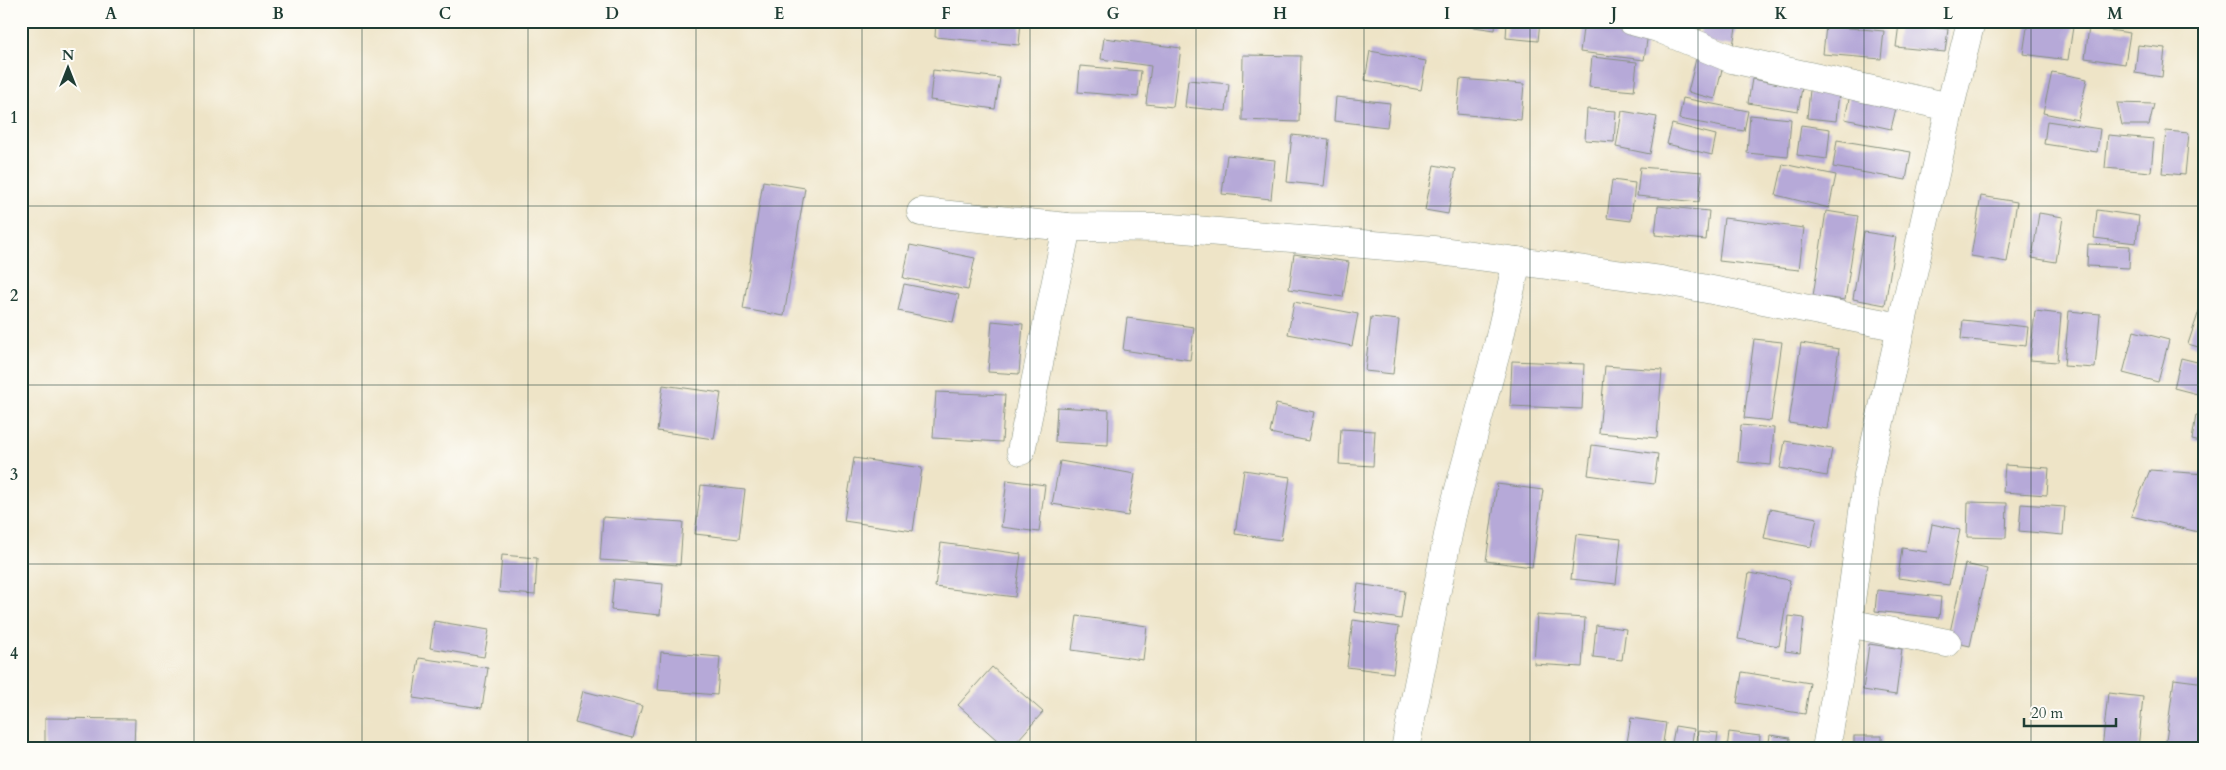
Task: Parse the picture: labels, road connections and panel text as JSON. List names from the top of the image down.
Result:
{
  "scale_bar": "20 m",
  "north": "top",
  "grid": {
    "columns": [
      "A",
      "B",
      "C",
      "D",
      "E",
      "F",
      "G",
      "H",
      "I",
      "J",
      "K",
      "L",
      "M"
    ],
    "rows": [
      "1",
      "2",
      "3",
      "4"
    ]
  }
}
